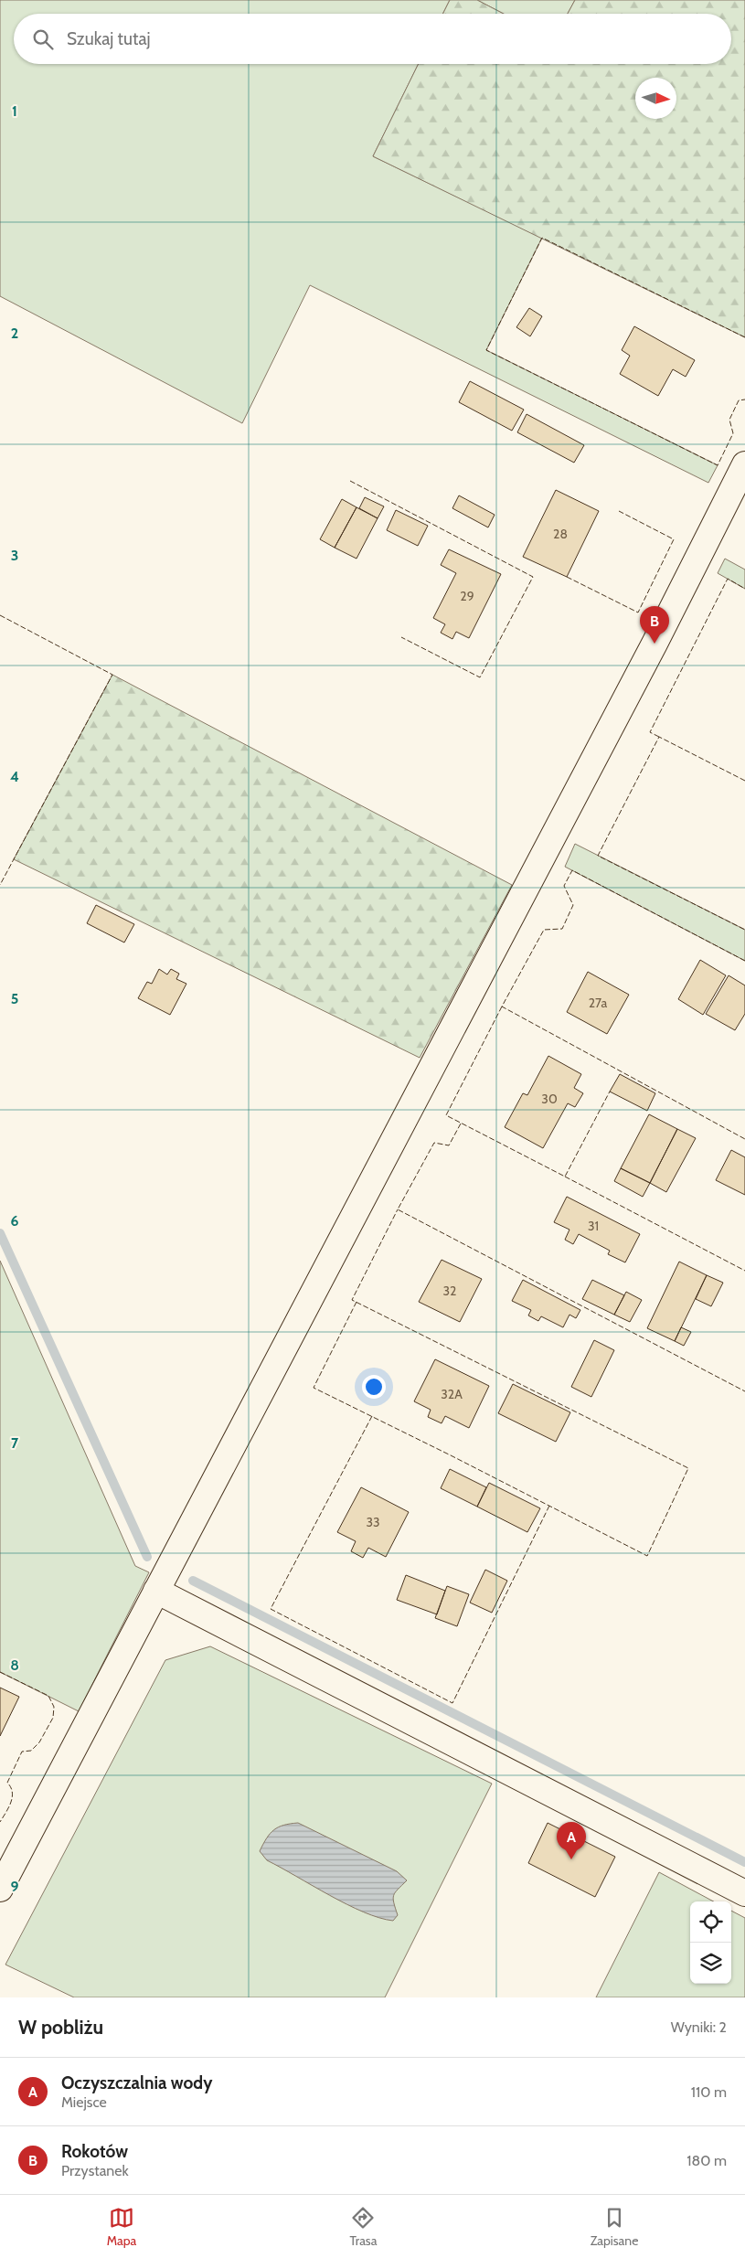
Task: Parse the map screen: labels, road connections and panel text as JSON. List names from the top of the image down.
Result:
{
  "house_numbers": [
    "28",
    "29",
    "27a",
    "30",
    "31",
    "32",
    "32A",
    "33"
  ],
  "north": "right",
  "page": {
    "search": "Szukaj tutaj",
    "pins": ["B", "A"],
    "heading": ["W pobliżu", "Wyniki: 2"],
    "list": [
      {
        "mark": "A",
        "name": "Oczyszczalnia wody",
        "note": "Miejsce",
        "value": "110 m"
      },
      {
        "mark": "B",
        "name": "Rokotów",
        "note": "Przystanek",
        "value": "180 m"
      }
    ],
    "nav": ["Mapa", "Trasa", "Zapisane"]
  },
  "grid": {
    "rows": [
      "1",
      "2",
      "3",
      "4",
      "5",
      "6",
      "7",
      "8",
      "9"
    ]
  }
}
